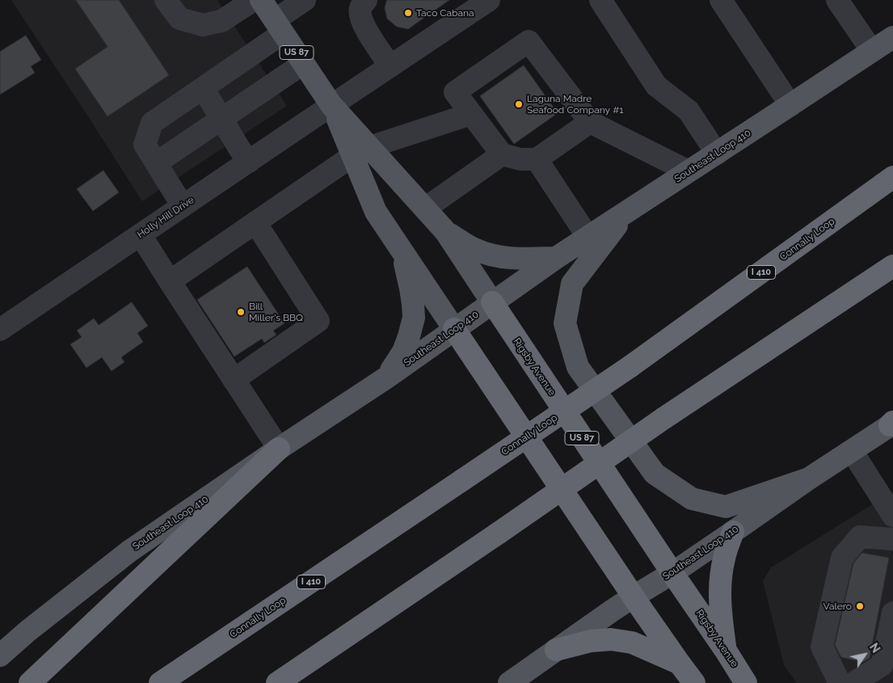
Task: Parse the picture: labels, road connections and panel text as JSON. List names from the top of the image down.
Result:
{
  "streets": {
    "highway": [
      "US 87",
      "Connally Loop",
      "I 410",
      "Rigsby Avenue"
    ],
    "main road": ["Southeast Loop 410"],
    "street": ["Holly Hill Drive"]
  },
  "crossings": [
    ["Southeast Loop 410", "Rigsby Avenue"],
    ["Holly Hill Drive", "Rigsby Avenue"]
  ],
  "places": [
    "Taco Cabana",
    "Laguna Madre Seafood Company #1",
    "Bill Miller's BBQ",
    "Valero"
  ],
  "north": "top right"
}
